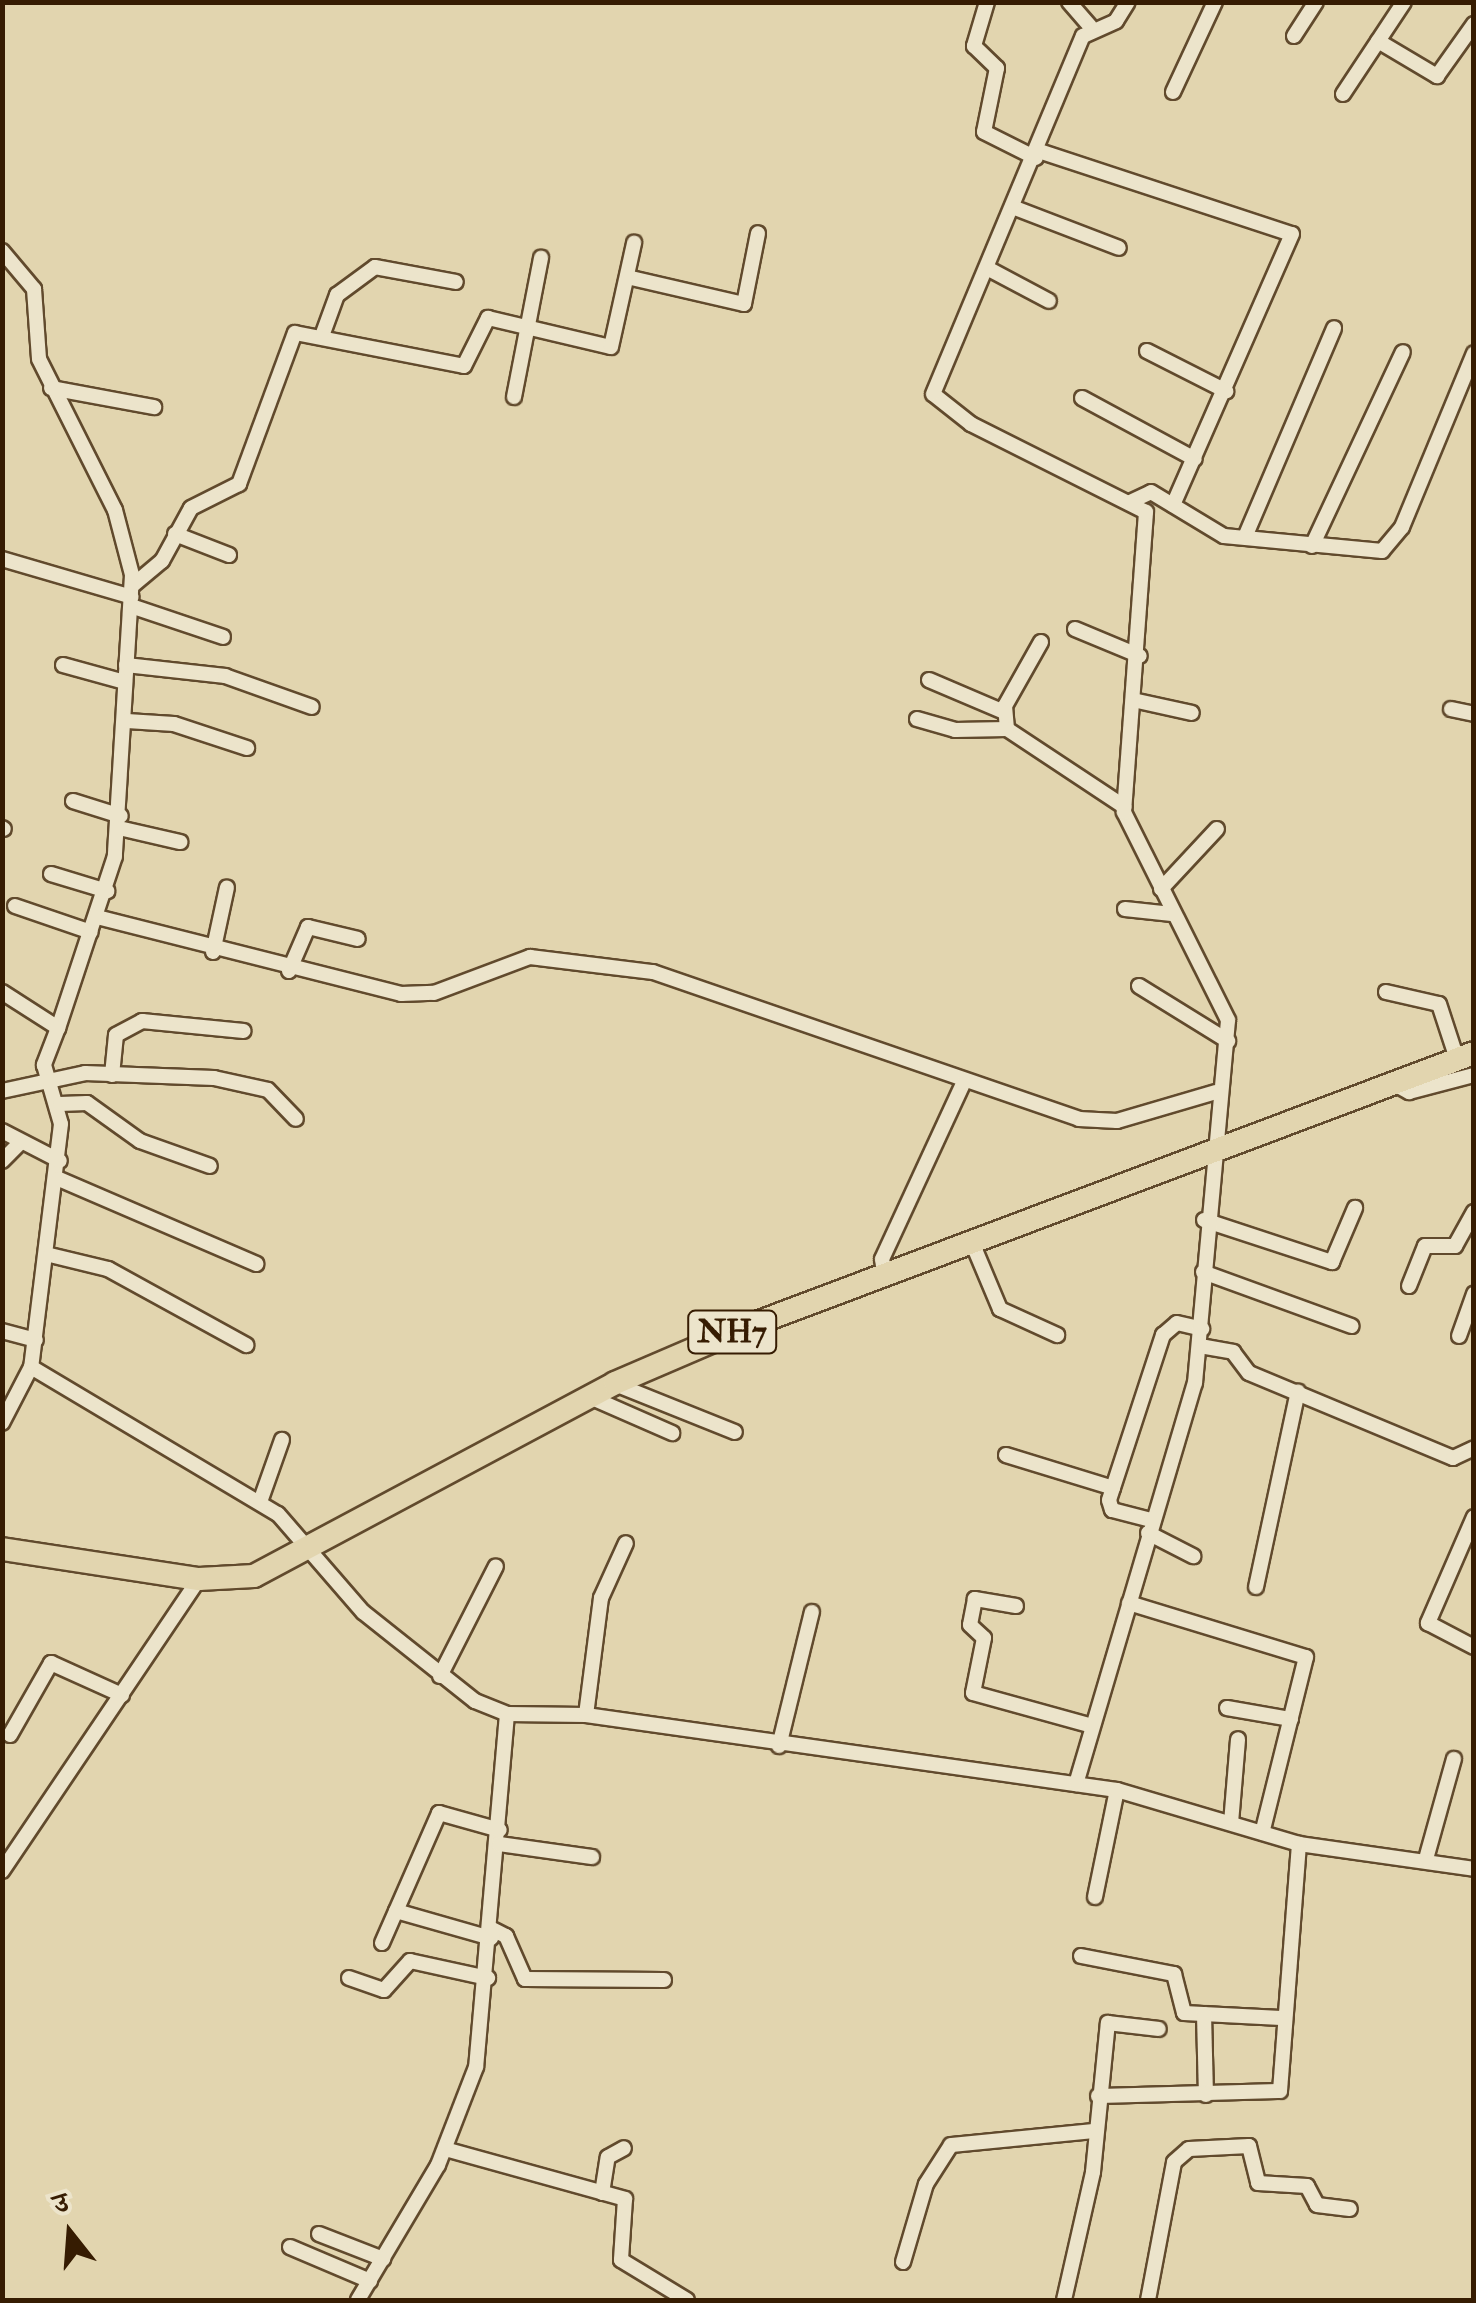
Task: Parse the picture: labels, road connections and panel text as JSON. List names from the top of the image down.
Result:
{
  "streets": {
    "highway": ["NH7"]
  },
  "north": "top"
}
